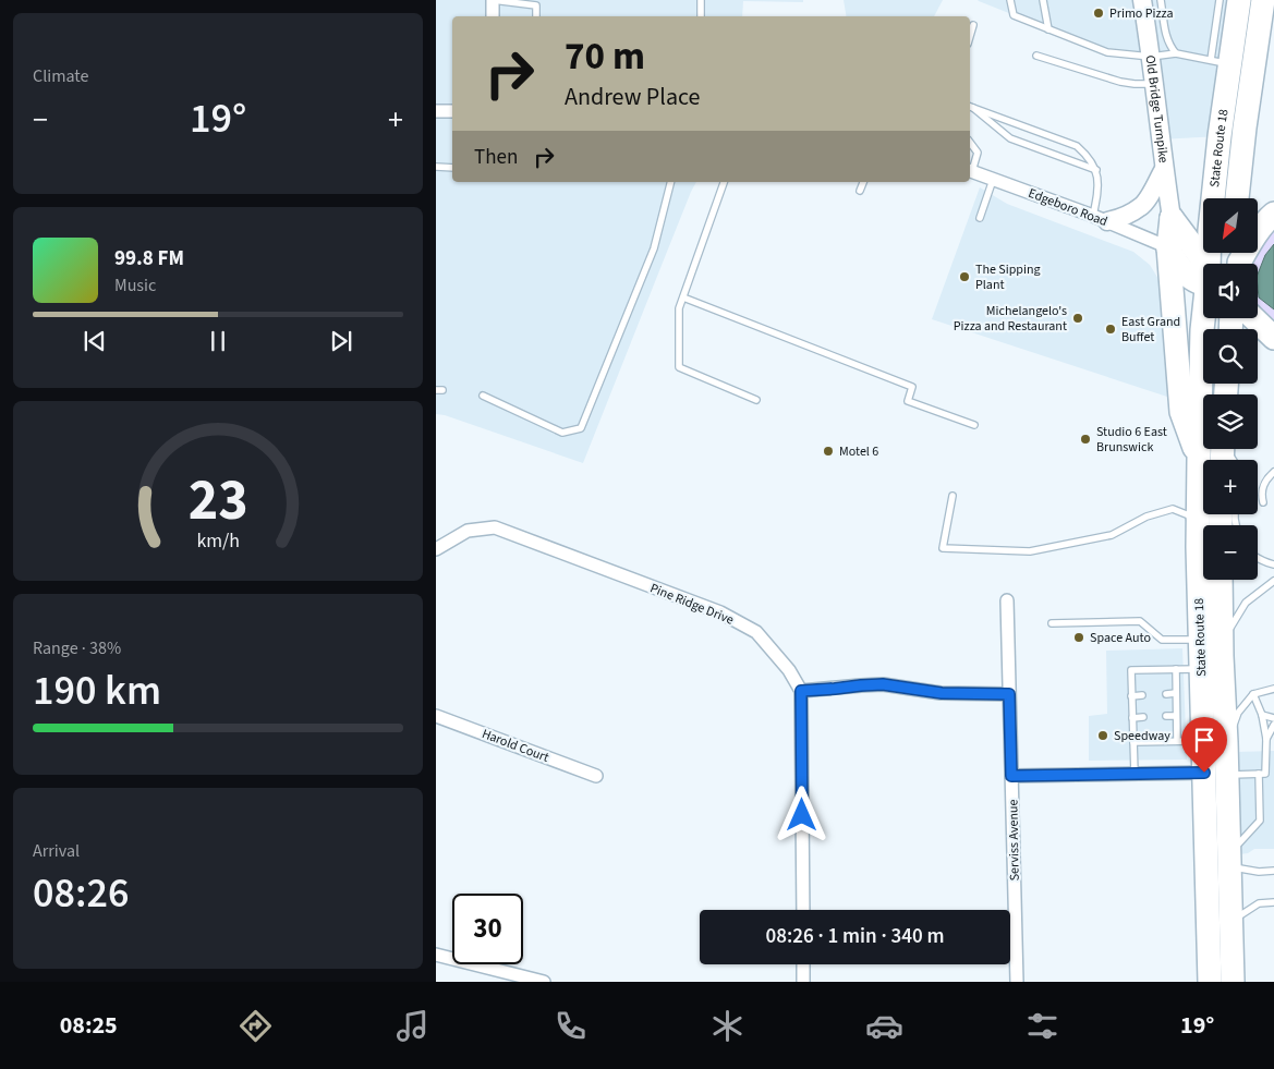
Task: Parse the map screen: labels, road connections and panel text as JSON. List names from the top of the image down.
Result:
{
  "streets": {
    "highway": ["State Route 18"],
    "street": [
      "Old Bridge Turnpike",
      "Edgeboro Road",
      "Pine Ridge Drive",
      "Harold Court",
      "Serviss Avenue"
    ]
  },
  "places": [
    "Primo Pizza",
    "The Sipping Plant",
    "Michelangelo's Pizza and Restaurant",
    "East Grand Buffet",
    "Studio 6 East Brunswick",
    "Motel 6",
    "Space Auto",
    "Speedway"
  ],
  "north": "bottom left",
  "page": {
    "tile": [
      "Climate",
      ["Range · 38%", "190 km"],
      ["Arrival", "08:26"]
    ],
    "turn": ["70 m", "Andrew Place"],
    "heat": ["−", "19°", "+"],
    "then": "Then",
    "map_buttons": ["+", "−"],
    "song": ["99.8 FM", "Music"],
    "limit": "30",
    "trip": "08:26 · 1 min · 340 m",
    "tabs": ["08:25", "19°"],
    "gauge": ["23", "km/h"]
  }
}
